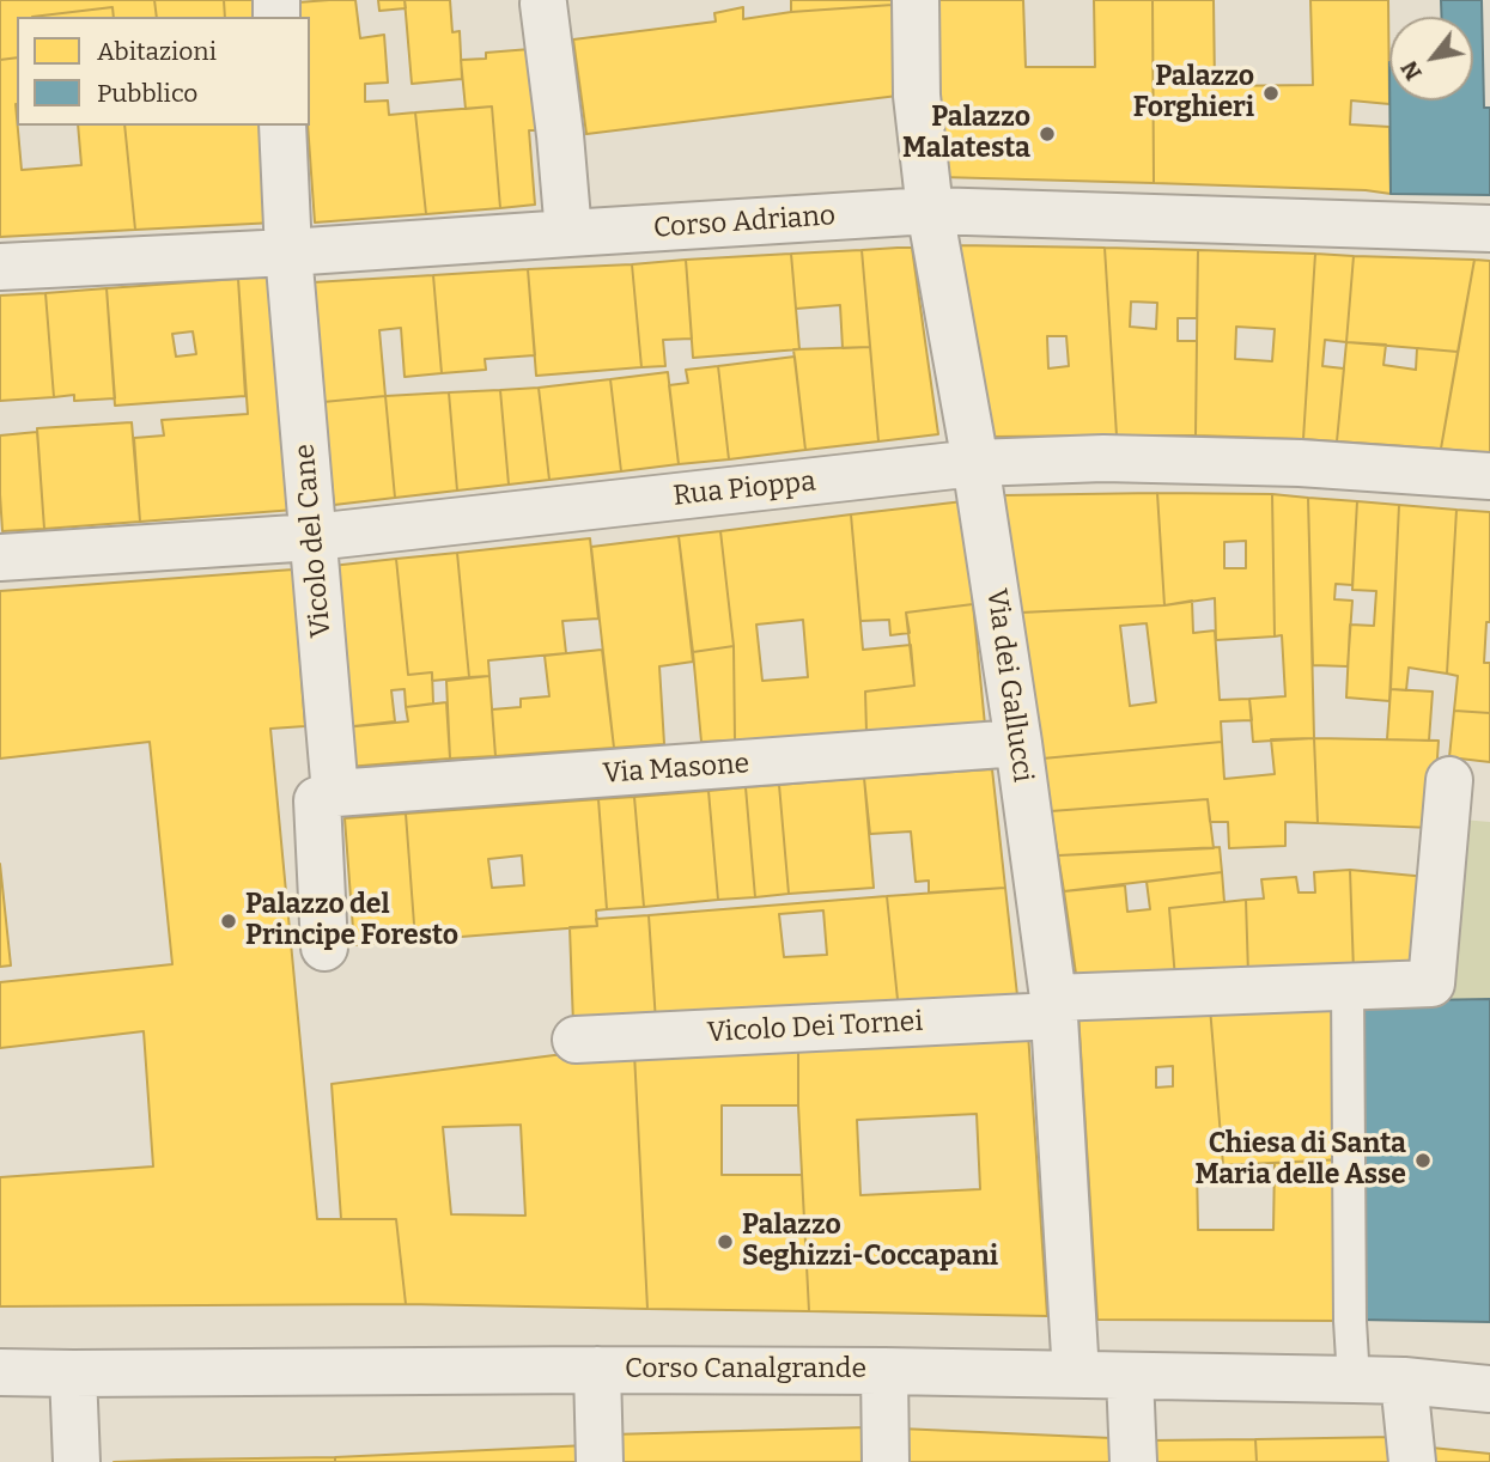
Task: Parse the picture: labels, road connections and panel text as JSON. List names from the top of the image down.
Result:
{
  "streets": {
    "street": [
      "Corso Adriano",
      "Rua Pioppa",
      "Vicolo del Cane",
      "Via dei Gallucci",
      "Via Masone",
      "Vicolo Dei Tornei",
      "Corso Canalgrande"
    ]
  },
  "crossings": [
    ["Corso Adriano", "Vicolo del Cane"],
    ["Corso Adriano", "Via dei Gallucci"],
    ["Rua Pioppa", "Vicolo del Cane"],
    ["Rua Pioppa", "Via dei Gallucci"],
    ["Vicolo del Cane", "Via Masone"],
    ["Via dei Gallucci", "Via Masone"],
    ["Via dei Gallucci", "Vicolo Dei Tornei"],
    ["Via dei Gallucci", "Corso Canalgrande"]
  ],
  "places": [
    "Palazzo Forghieri",
    "Palazzo Malatesta",
    "Palazzo del Principe Foresto",
    "Chiesa di Santa Maria delle Asse",
    "Palazzo Seghizzi-Coccapani"
  ],
  "legend": ["Abitazioni", "Pubblico"],
  "north": "bottom left"
}
